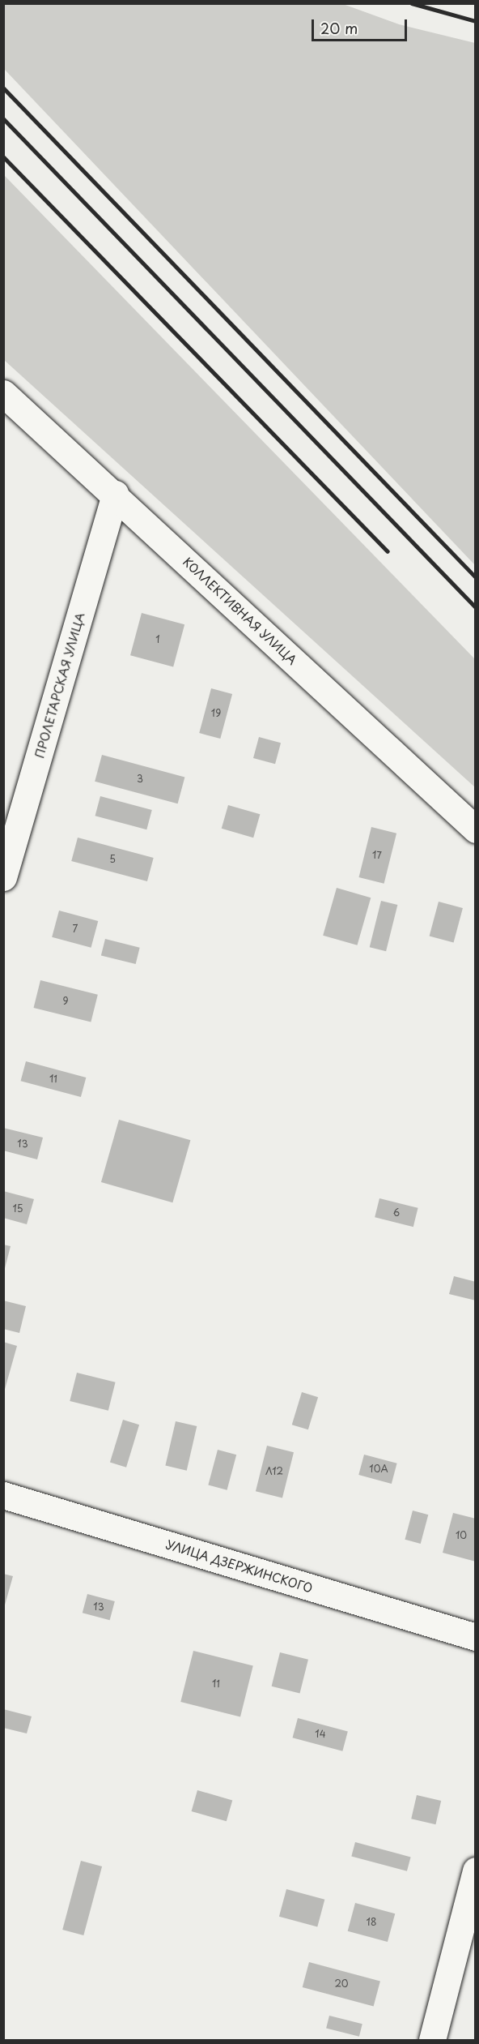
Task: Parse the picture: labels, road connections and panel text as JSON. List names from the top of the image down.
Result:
{
  "streets": {
    "street": ["КОЛЛЕКТИВНАЯ УЛИЦА", "ПРОЛЕТАРСКАЯ УЛИЦА", "УЛИЦА ДЗЕРЖИНСКОГО"]
  },
  "crossings": [
    ["КОЛЛЕКТИВНАЯ УЛИЦА", "ПРОЛЕТАРСКАЯ УЛИЦА"]
  ],
  "house_numbers": [
    "1",
    "19",
    "3",
    "17",
    "5",
    "7",
    "9",
    "11",
    "13",
    "15",
    "6",
    "10А",
    "Л12",
    "10",
    "13",
    "11",
    "14",
    "18",
    "20"
  ],
  "scale_bar": "20 m"
}
